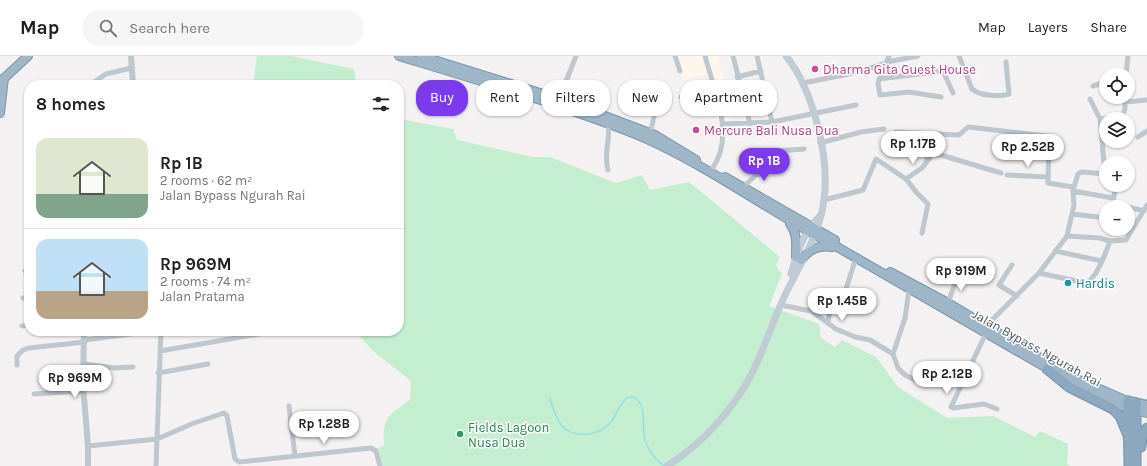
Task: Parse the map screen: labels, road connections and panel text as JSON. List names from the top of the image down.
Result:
{
  "streets": {
    "highway": ["Jalan Bypass Ngurah Rai"]
  },
  "places": [
    "Dharma Gita Guest House",
    "Mercure Bali Nusa Dua",
    "Hardis",
    "Fields Lagoon Nusa Dua"
  ],
  "page": {
    "header": "Map",
    "search": "Search here",
    "nav": ["Map", "Layers", "Share"],
    "map_buttons": ["+", "−"],
    "chip": [
      "Buy",
      "Rent",
      "Filters",
      "New",
      "Apartment"
    ],
    "heading": "8 homes",
    "list": [
      {
        "name": "Rp 1B",
        "note": "2 rooms · 62 m² · Jalan Bypass Ngurah Rai"
      },
      {
        "name": "Rp 969M",
        "note": "2 rooms · 74 m² · Jalan Pratama"
      }
    ],
    "price": [
      "Rp 1.17B",
      "Rp 2.52B",
      "Rp 1B",
      "Rp 919M",
      "Rp 1.45B",
      "Rp 2.12B",
      "Rp 969M",
      "Rp 1.28B"
    ]
  }
}
